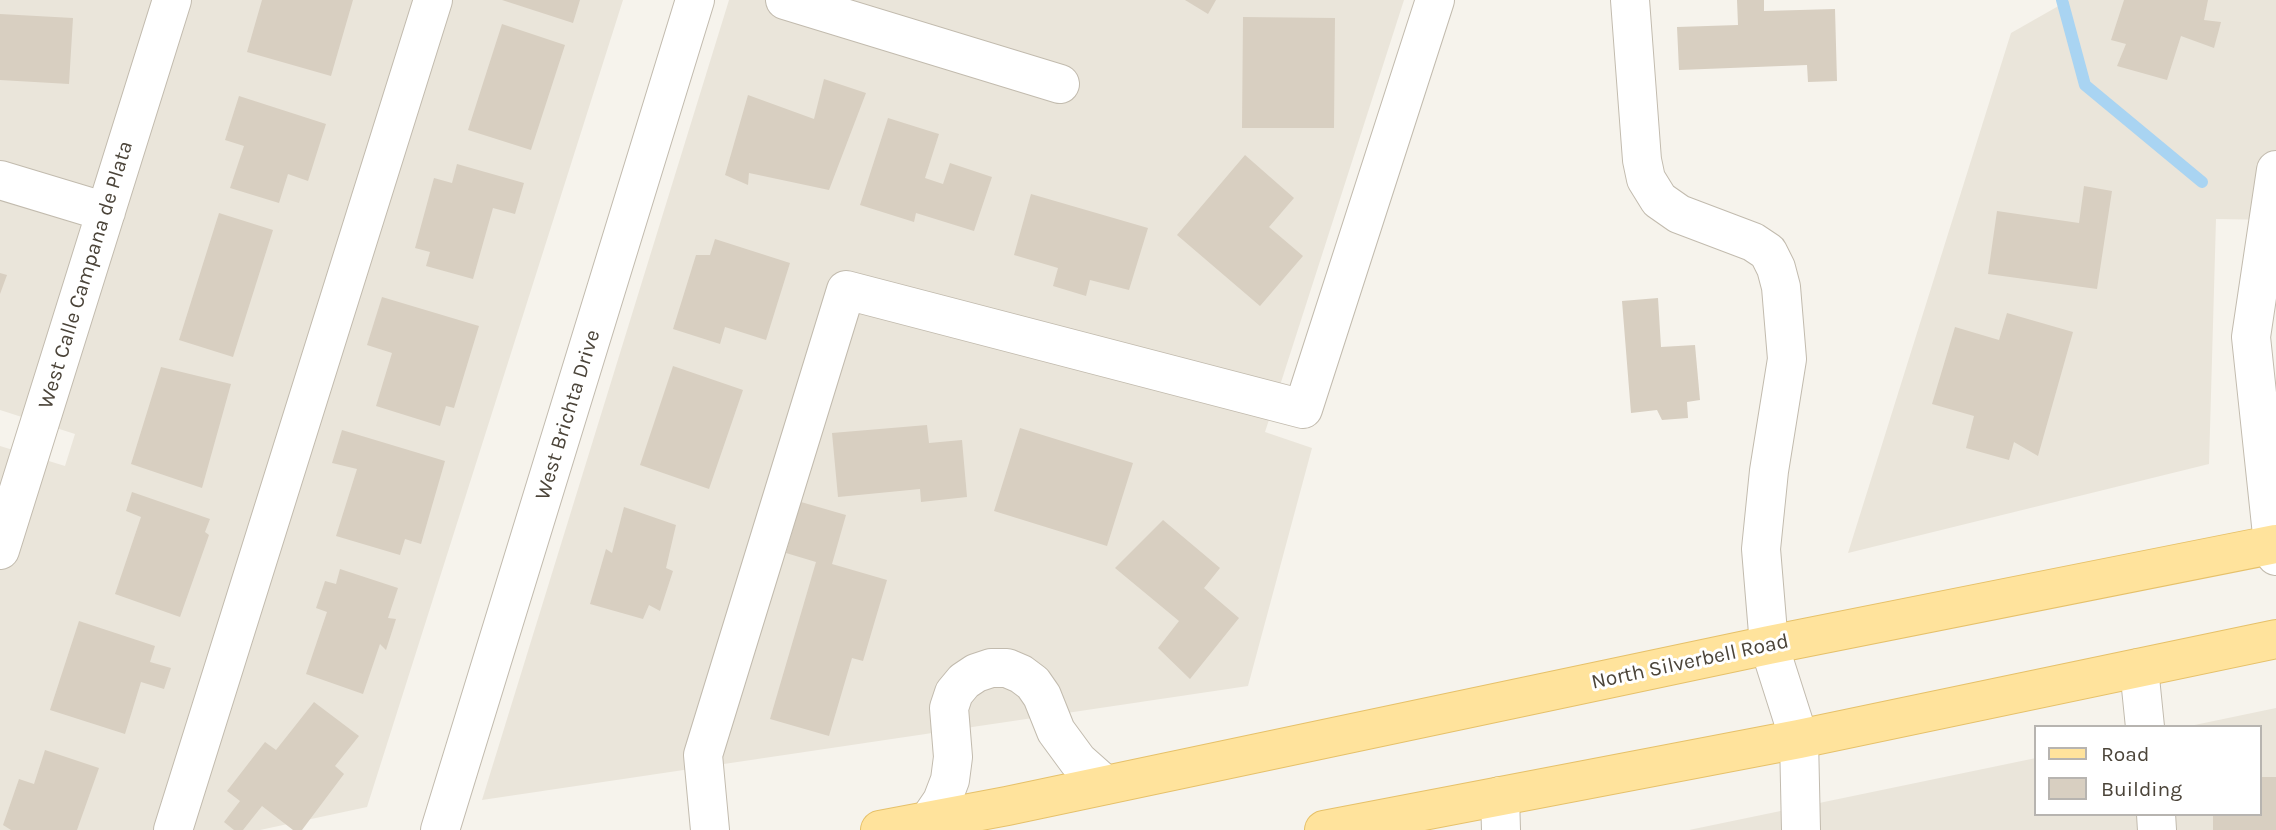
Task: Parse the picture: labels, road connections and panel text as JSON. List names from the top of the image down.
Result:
{
  "streets": {
    "main road": ["North Silverbell Road"],
    "street": ["West Calle Campana de Plata", "West Brichta Drive"]
  },
  "legend": ["Road", "Building"]
}
